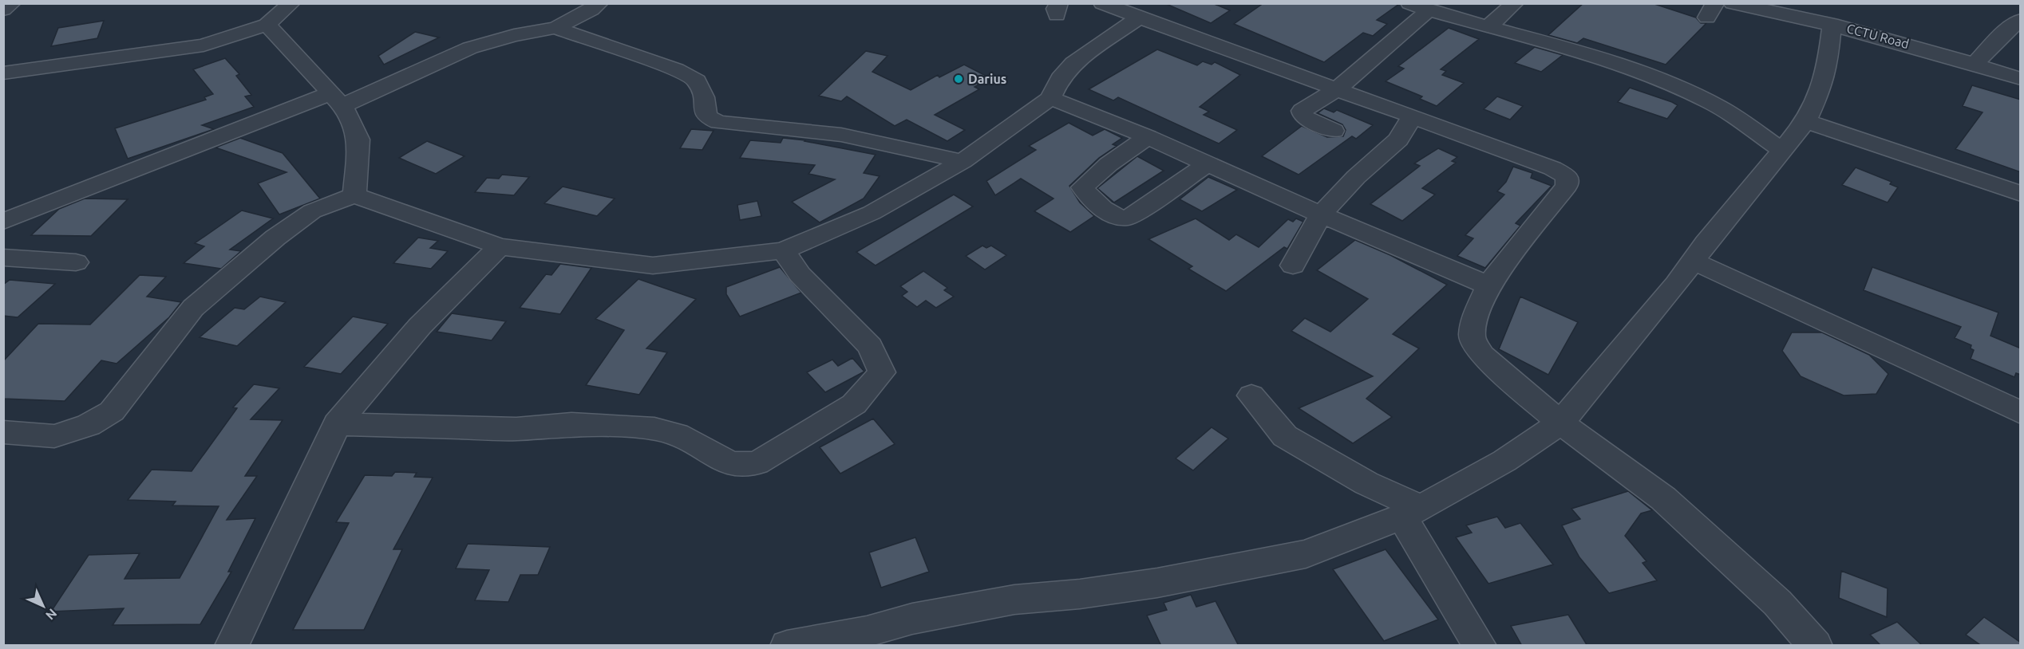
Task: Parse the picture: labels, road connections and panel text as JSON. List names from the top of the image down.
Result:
{
  "streets": {
    "street": ["CCTU Road"]
  },
  "places": ["Darius"],
  "north": "bottom right"
}
